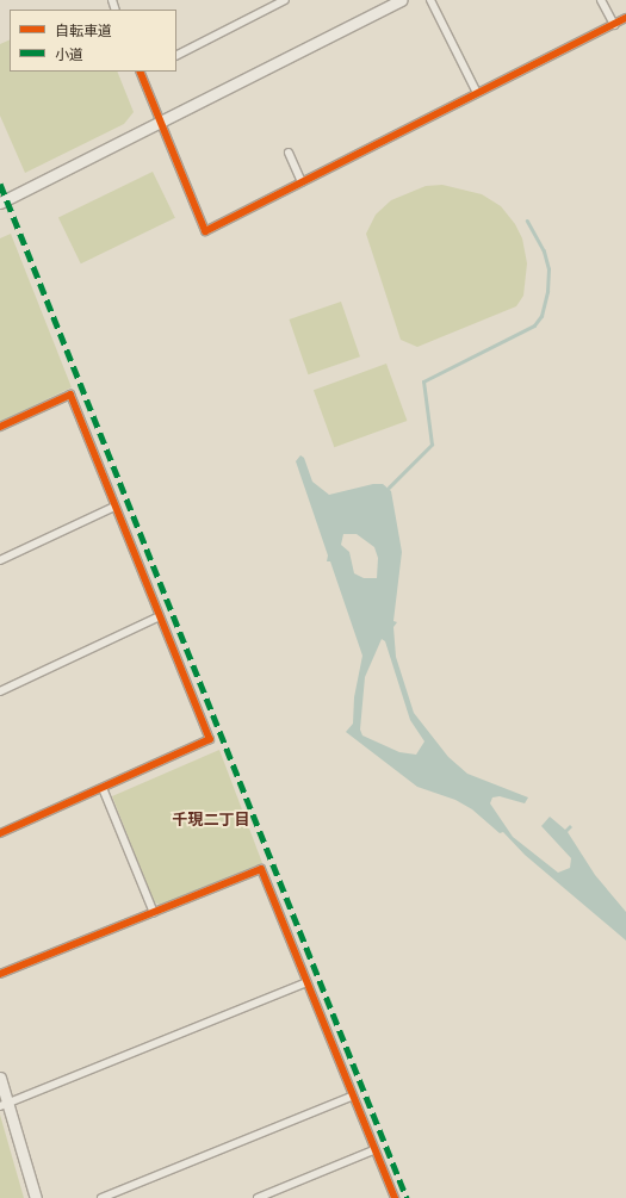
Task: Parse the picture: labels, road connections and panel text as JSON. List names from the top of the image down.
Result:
{
  "districts": ["千現二丁目"],
  "legend": ["自転車道", "小道"]
}
